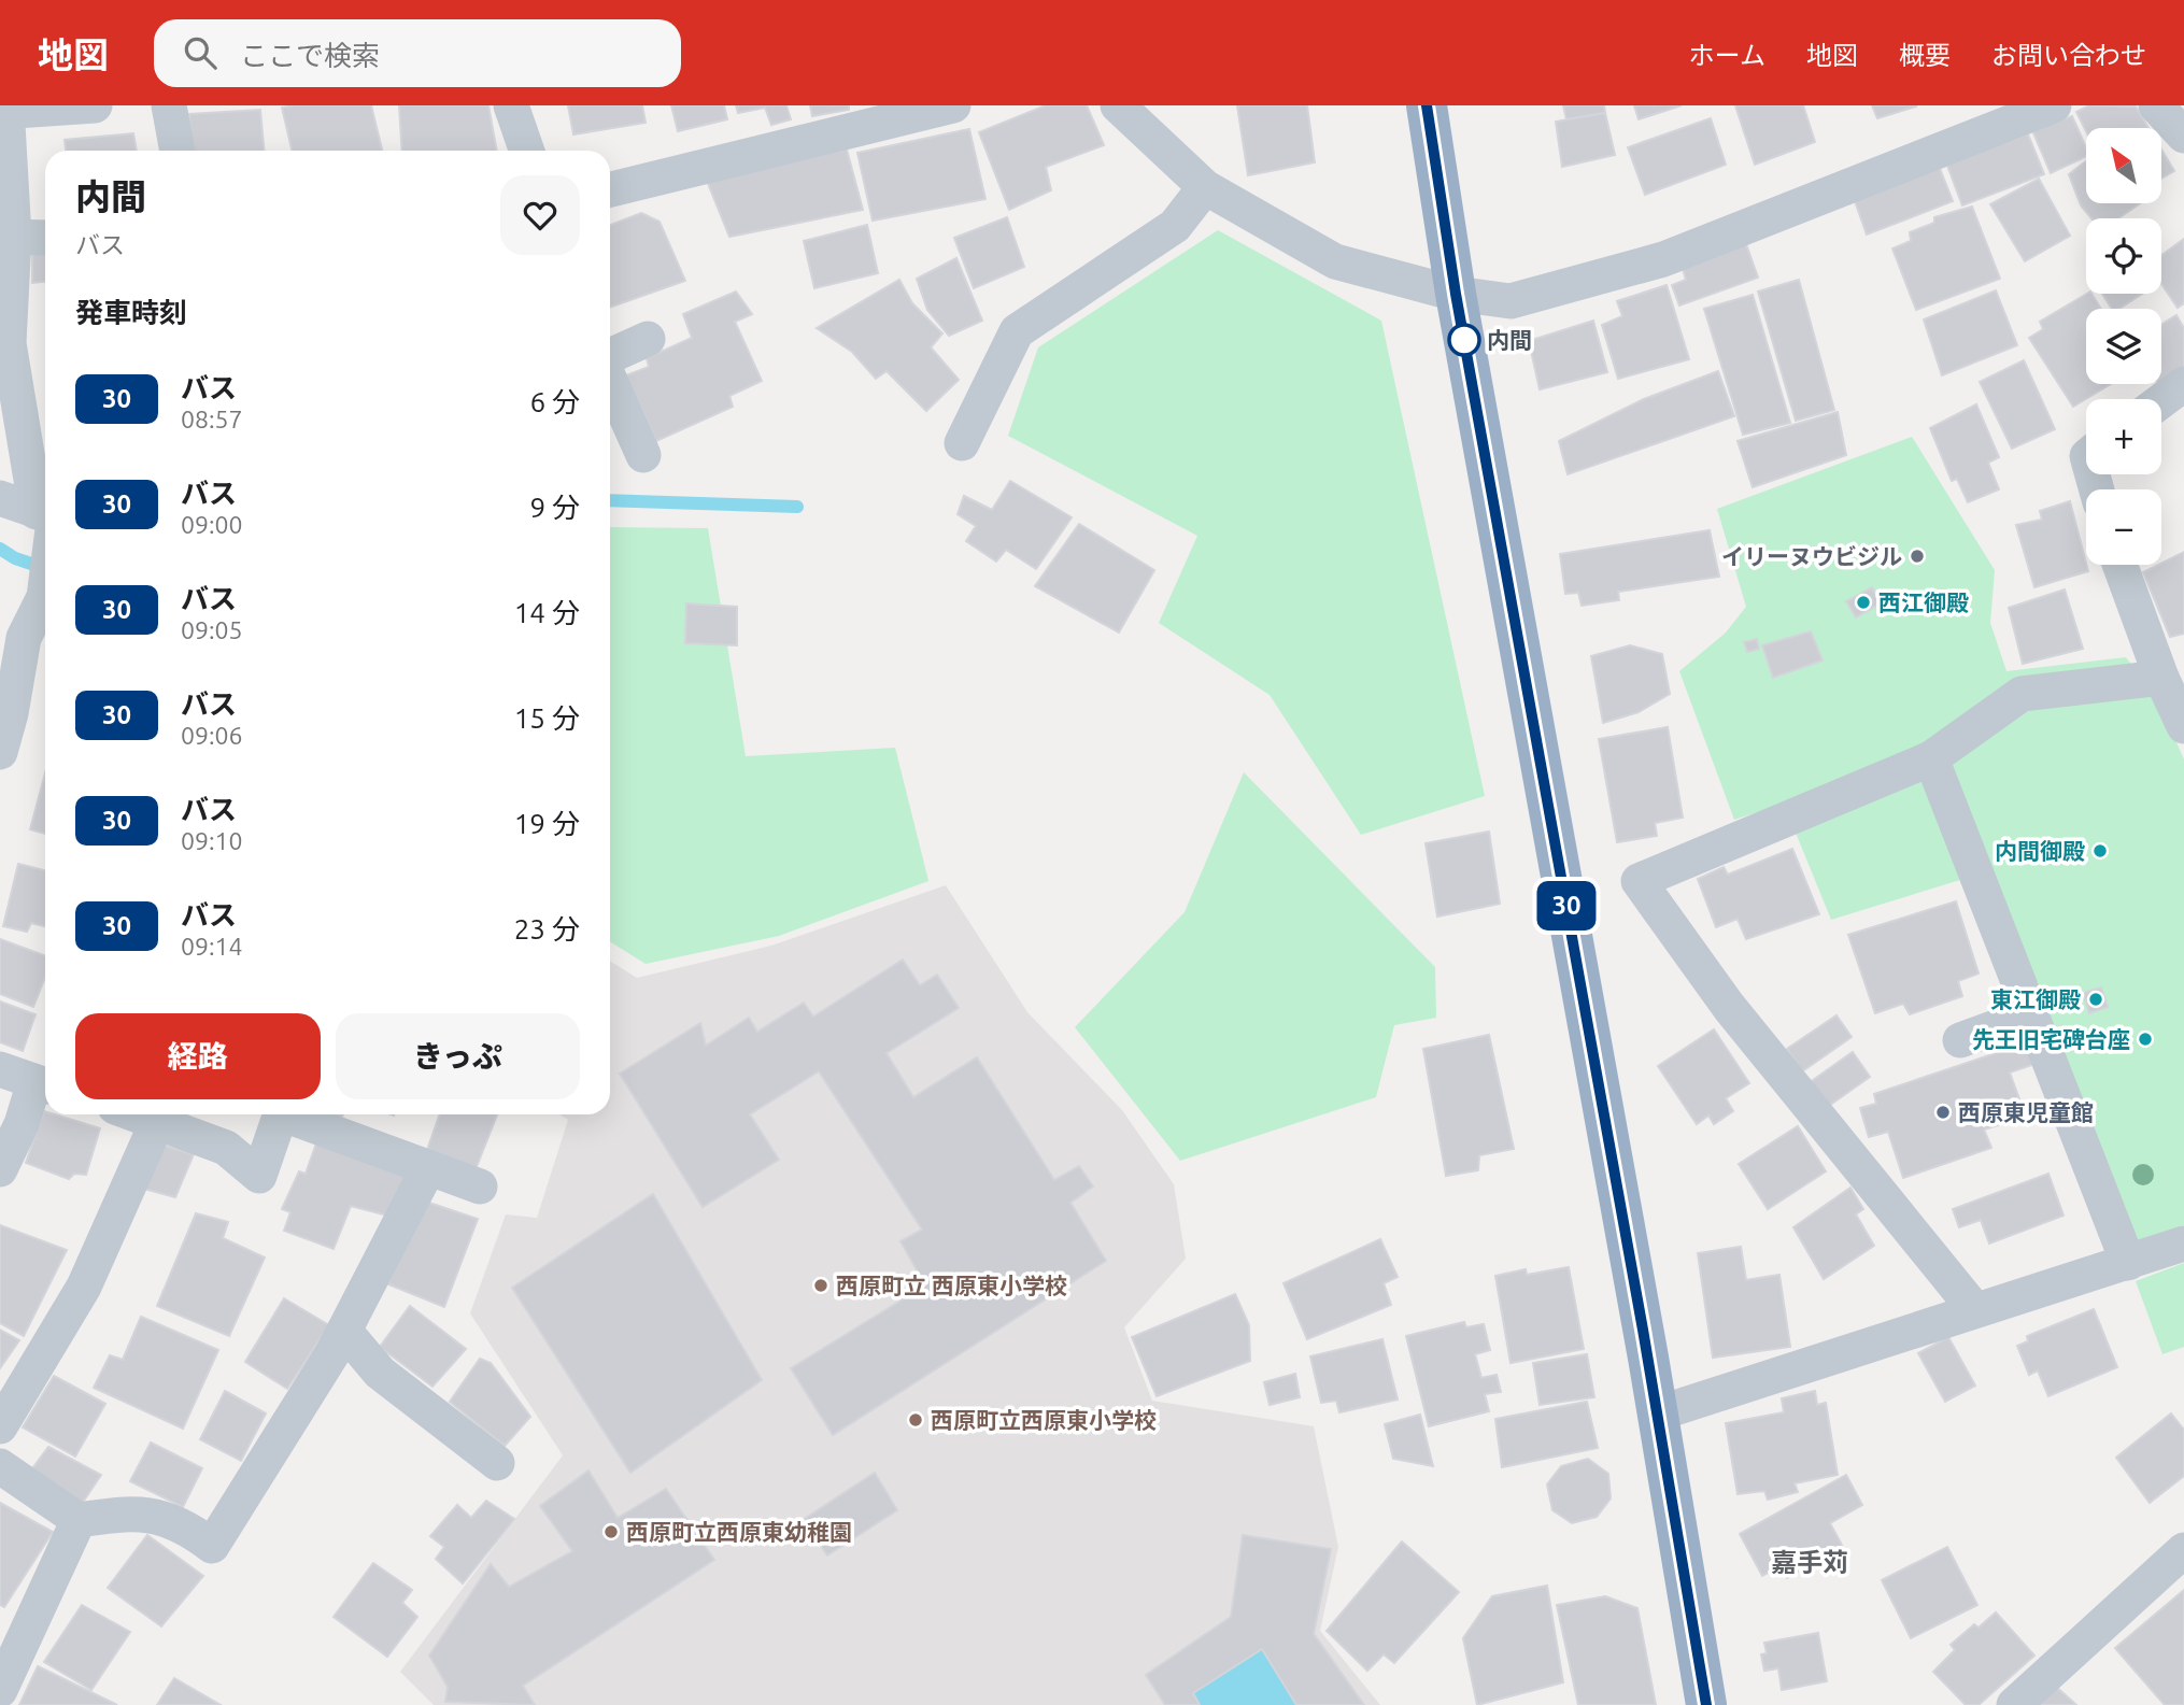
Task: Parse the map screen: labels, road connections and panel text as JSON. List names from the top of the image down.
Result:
{
  "districts": ["嘉手苅"],
  "places": [
    "内間",
    "イリーヌウビジル",
    "西江御殿",
    "内間御殿",
    "東江御殿",
    "先王旧宅碑台座",
    "西原東児童館",
    "西原町立 西原東小学校",
    "西原町立西原東小学校",
    "西原町立西原東幼稚園"
  ],
  "lines": ["bus line 30"],
  "north": "top left",
  "page": {
    "header": "地図",
    "search": "ここで検索",
    "nav": [
      "ホーム",
      "地図",
      "概要",
      "お問い合わせ"
    ],
    "on_map": "30",
    "map_buttons": ["+", "−"],
    "heading": [
      ["内間", "バス"],
      "発車時刻"
    ],
    "list": [
      {
        "mark": "30",
        "name": "バス",
        "note": "08:57",
        "value": "6 分"
      },
      {
        "mark": "30",
        "name": "バス",
        "note": "09:00",
        "value": "9 分"
      },
      {
        "mark": "30",
        "name": "バス",
        "note": "09:05",
        "value": "14 分"
      },
      {
        "mark": "30",
        "name": "バス",
        "note": "09:06",
        "value": "15 分"
      },
      {
        "mark": "30",
        "name": "バス",
        "note": "09:10",
        "value": "19 分"
      },
      {
        "mark": "30",
        "name": "バス",
        "note": "09:14",
        "value": "23 分"
      }
    ],
    "buttons": ["経路", "きっぷ"]
  }
}
